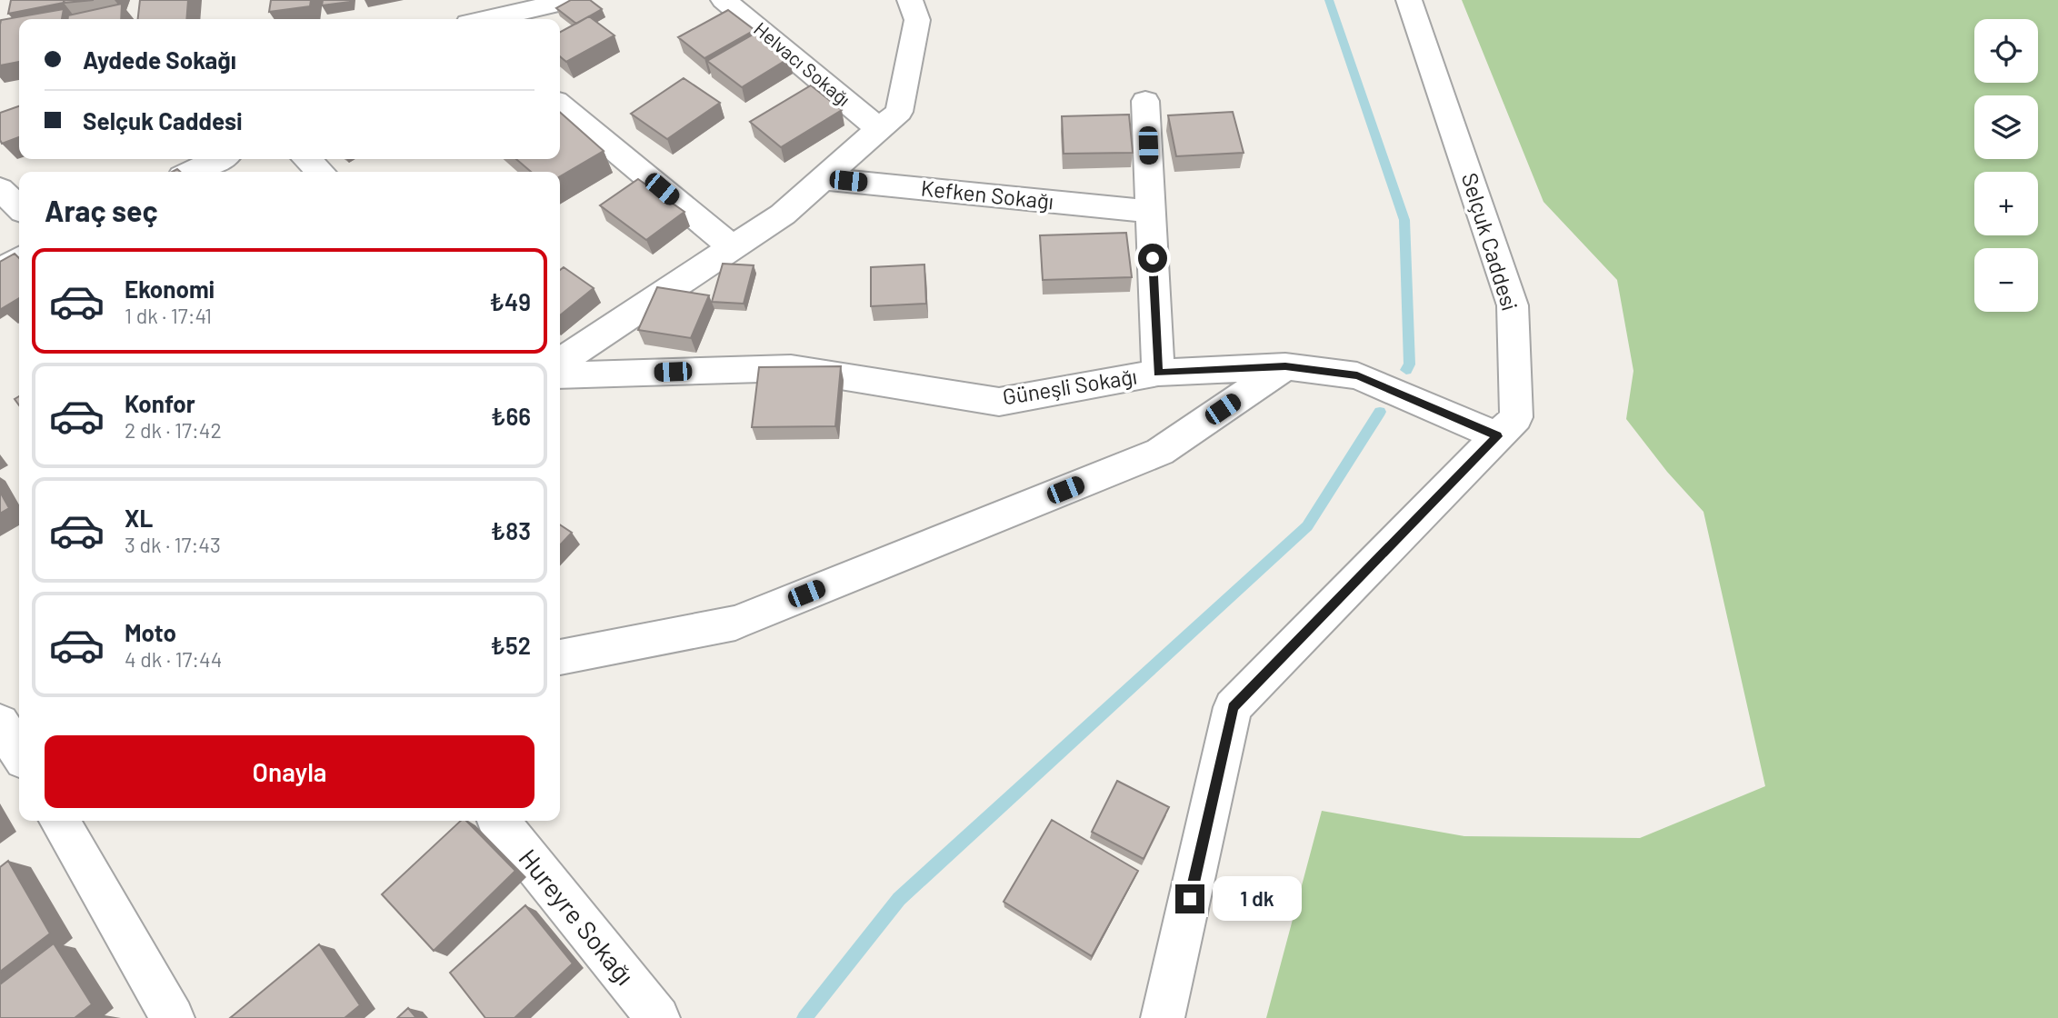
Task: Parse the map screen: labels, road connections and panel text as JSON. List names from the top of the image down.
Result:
{
  "streets": {
    "street": [
      "Helvacı Sokağı",
      "Kefken Sokağı",
      "Selçuk Caddesi",
      "Güneşli Sokağı",
      "Hureyre Sokağı"
    ]
  },
  "crossings": [
    ["Selçuk Caddesi", "Güneşli Sokağı"]
  ],
  "page": {
    "map_buttons": ["+", "−"],
    "banner": ["Aydede Sokağı", "Selçuk Caddesi"],
    "heading": "Araç seç",
    "list": [
      {
        "name": "Ekonomi",
        "note": "1 dk · 17:41",
        "value": "₺49"
      },
      {
        "name": "Konfor",
        "note": "2 dk · 17:42",
        "value": "₺66"
      },
      {
        "name": "XL",
        "note": "3 dk · 17:43",
        "value": "₺83"
      },
      {
        "name": "Moto",
        "note": "4 dk · 17:44",
        "value": "₺52"
      }
    ],
    "buttons": "Onayla",
    "bubble": "1 dk"
  }
}
